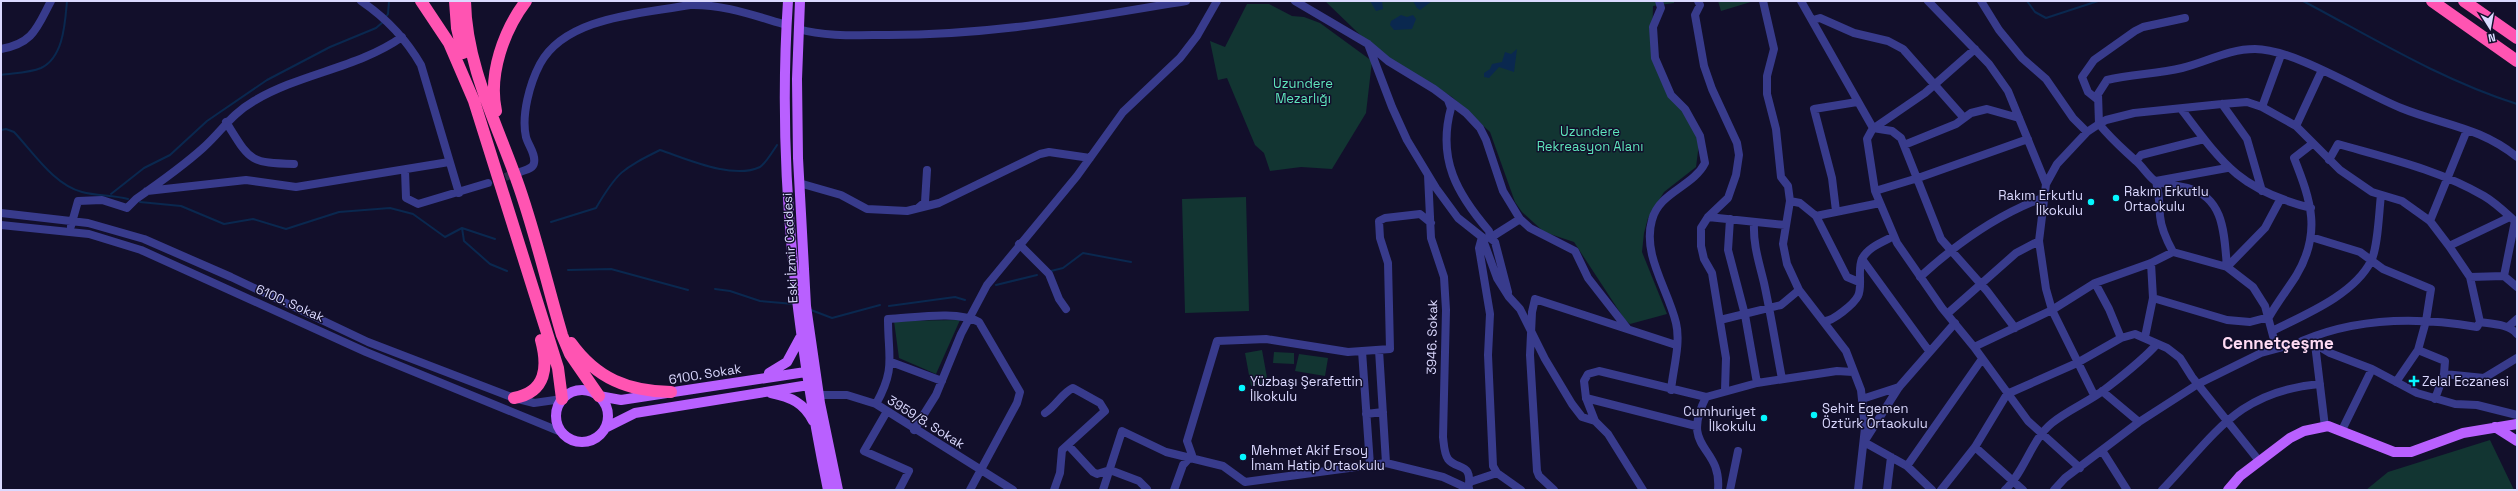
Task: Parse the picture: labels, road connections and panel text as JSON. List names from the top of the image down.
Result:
{
  "streets": {
    "main road": ["Eski İzmir Caddesi", "6100. Sokak"],
    "street": ["3946. Sokak", "3959/8. Sokak"]
  },
  "crossings": [
    ["Eski İzmir Caddesi", "6100. Sokak"],
    ["Eski İzmir Caddesi", "3959/8. Sokak"]
  ],
  "districts": ["Cennetçeşme"],
  "parks": ["Uzundere Mezarlığı", "Uzundere Rekreasyon Alanı"],
  "places": {
    "other": [
      "Rakım Erkutlu Ortaokulu",
      "Rakım Erkutlu İlkokulu",
      "Yüzbaşı Şerafettin İlkokulu",
      "Şehit Egemen Öztürk Ortaokulu",
      "Cumhuriyet İlkokulu",
      "Mehmet Akif Ersoy İmam Hatip Ortaokulu"
    ],
    "health": ["Zelal Eczanesi"]
  },
  "north": "bottom"
}
